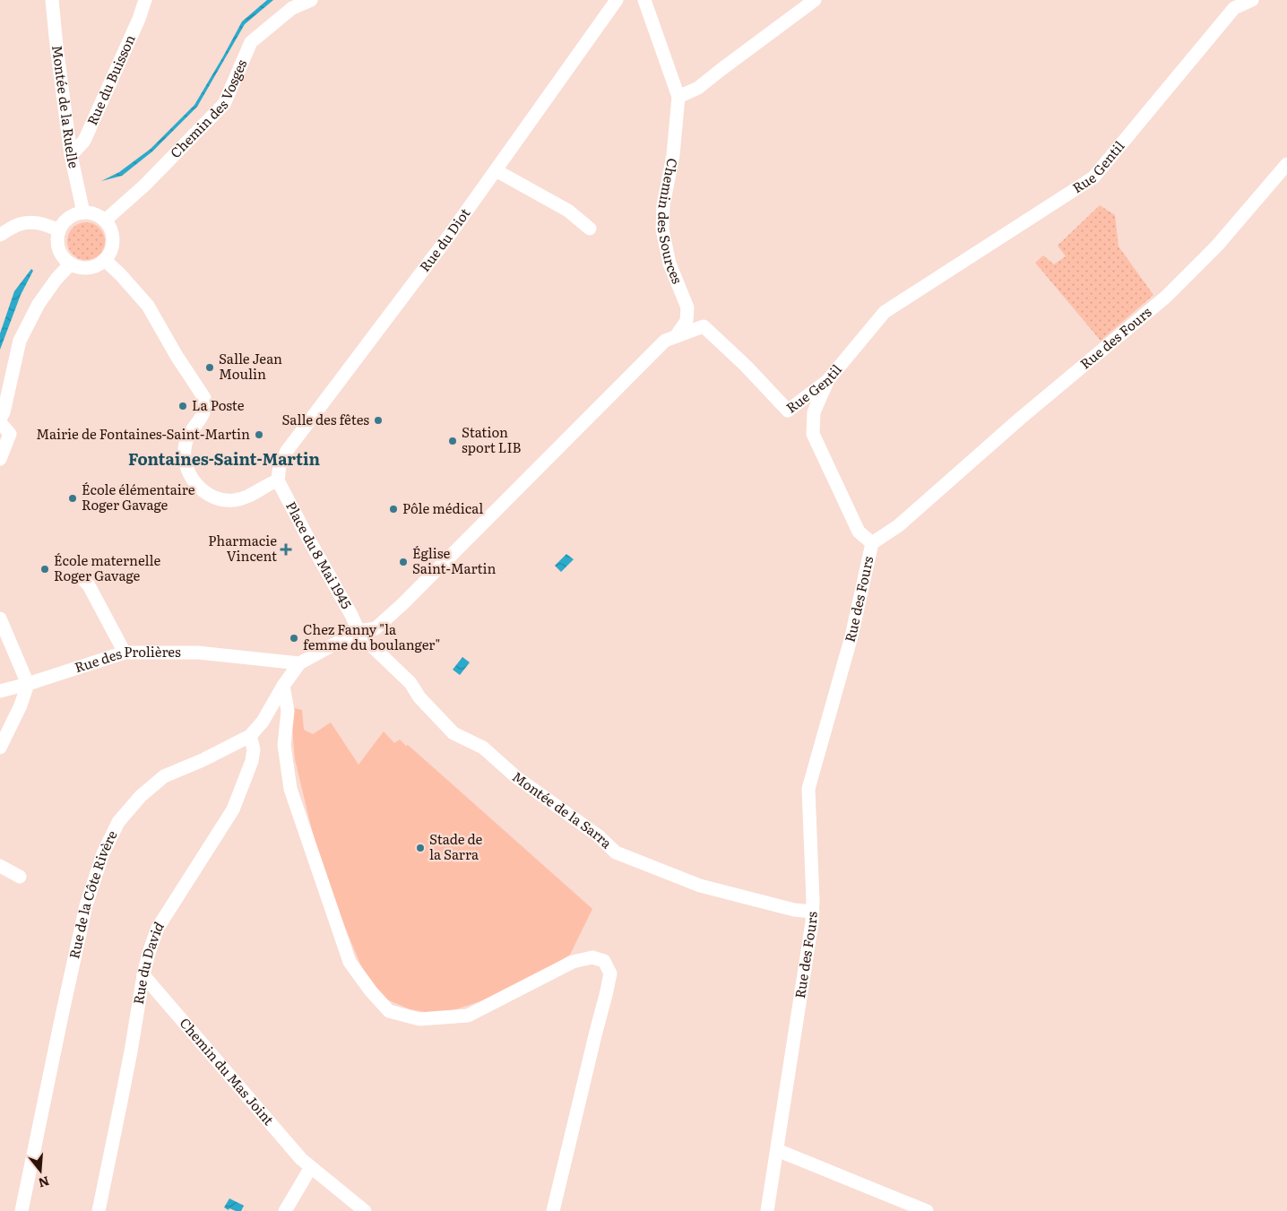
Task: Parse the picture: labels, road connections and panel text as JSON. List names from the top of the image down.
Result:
{
  "streets": {
    "street": [
      "Rue du Buisson",
      "Montée de la Ruelle",
      "Chemin des Vosges",
      "Rue Gentil",
      "Chemin des Sources",
      "Rue du Diot",
      "Rue des Fours",
      "Place du 8 Mai 1945",
      "Rue des Prolières",
      "Montée de la Sarra",
      "Rue de la Côte Rivère",
      "Rue du David",
      "Chemin du Mas Joint"
    ]
  },
  "crossings": [
    ["Rue du Buisson", "Montée de la Ruelle"],
    ["Montée de la Ruelle", "Chemin des Vosges"],
    ["Rue Gentil", "Chemin des Sources"],
    ["Rue Gentil", "Place du 8 Mai 1945"],
    ["Rue Gentil", "Rue des Prolières"],
    ["Rue Gentil", "Montée de la Sarra"],
    ["Rue Gentil", "Rue de la Côte Rivère"],
    ["Rue du Diot", "Place du 8 Mai 1945"],
    ["Rue des Fours", "Montée de la Sarra"],
    ["Place du 8 Mai 1945", "Montée de la Sarra"],
    ["Rue des Prolières", "Rue de la Côte Rivère"],
    ["Rue de la Côte Rivère", "Rue du David"],
    ["Rue du David", "Chemin du Mas Joint"]
  ],
  "districts": ["Fontaines-Saint-Martin"],
  "places": {
    "other": [
      "Salle Jean Moulin",
      "La Poste",
      "Salle des fêtes",
      "Mairie de Fontaines-Saint-Martin",
      "Station sport LIB",
      "École élémentaire Roger Gavage",
      "Pôle médical",
      "Église Saint-Martin",
      "École maternelle Roger Gavage",
      "Chez Fanny \"la femme du boulanger\"",
      "Stade de la Sarra"
    ],
    "health": ["Pharmacie Vincent"]
  },
  "north": "bottom"
}
